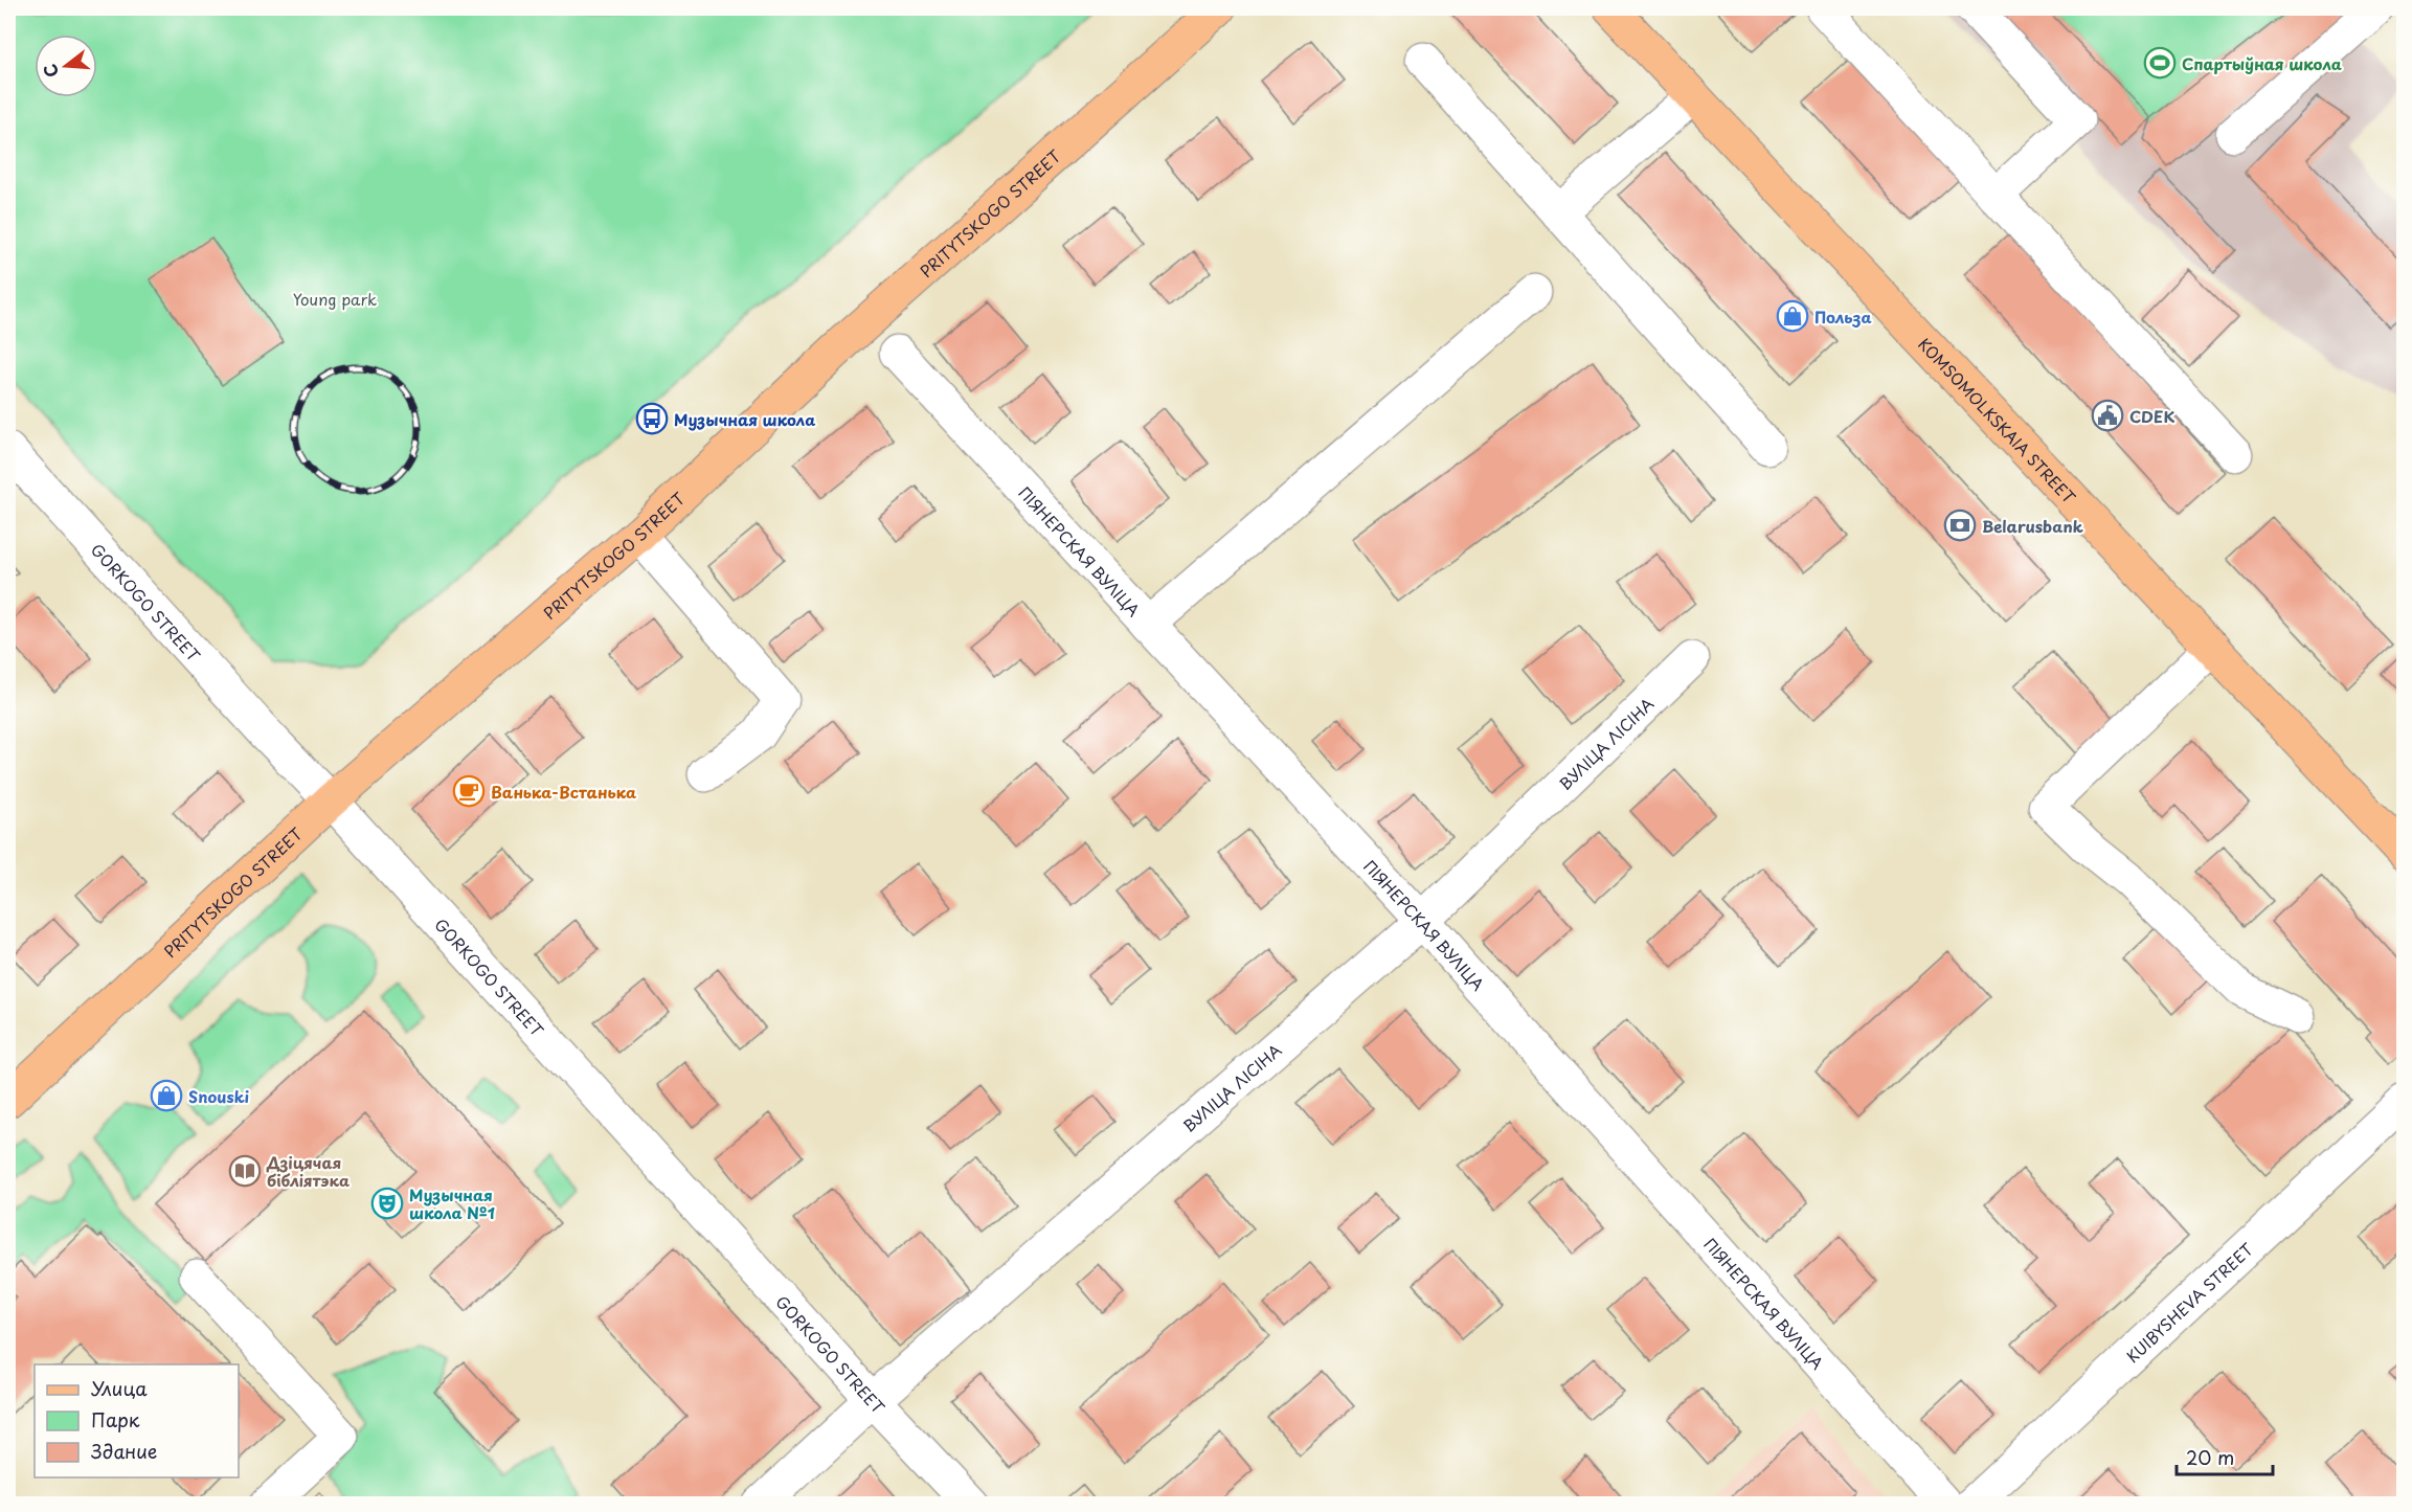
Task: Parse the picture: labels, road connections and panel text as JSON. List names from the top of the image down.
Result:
{
  "streets": {
    "main road": ["PRITYTSKOGO STREET", "KOMSOMOLKSKAIA STREET"],
    "street": [
      "ПІЯНЕРСКАЯ ВУЛІЦА",
      "GORKOGO STREET",
      "ВУЛІЦА ЛІСІНА",
      "KUIBYSHEVA STREET"
    ]
  },
  "crossings": [
    ["PRITYTSKOGO STREET", "GORKOGO STREET"],
    ["ПІЯНЕРСКАЯ ВУЛІЦА", "ВУЛІЦА ЛІСІНА"],
    ["GORKOGO STREET", "ВУЛІЦА ЛІСІНА"]
  ],
  "parks": ["Young park"],
  "places": {
    "sports": ["Спартыўная школа"],
    "shop": ["Польза", "Snouski"],
    "public building": ["CDEK"],
    "bus stop": ["Музычная школа"],
    "bank": ["Belarusbank"],
    "cafe": ["Ванька-Встанька"],
    "library": ["Дзіцячая бібліятэка"],
    "theatre": ["Музычная школа №1"]
  },
  "legend": ["Улица", "Парк", "Здание"],
  "scale_bar": "20 m",
  "north": "left"
}
